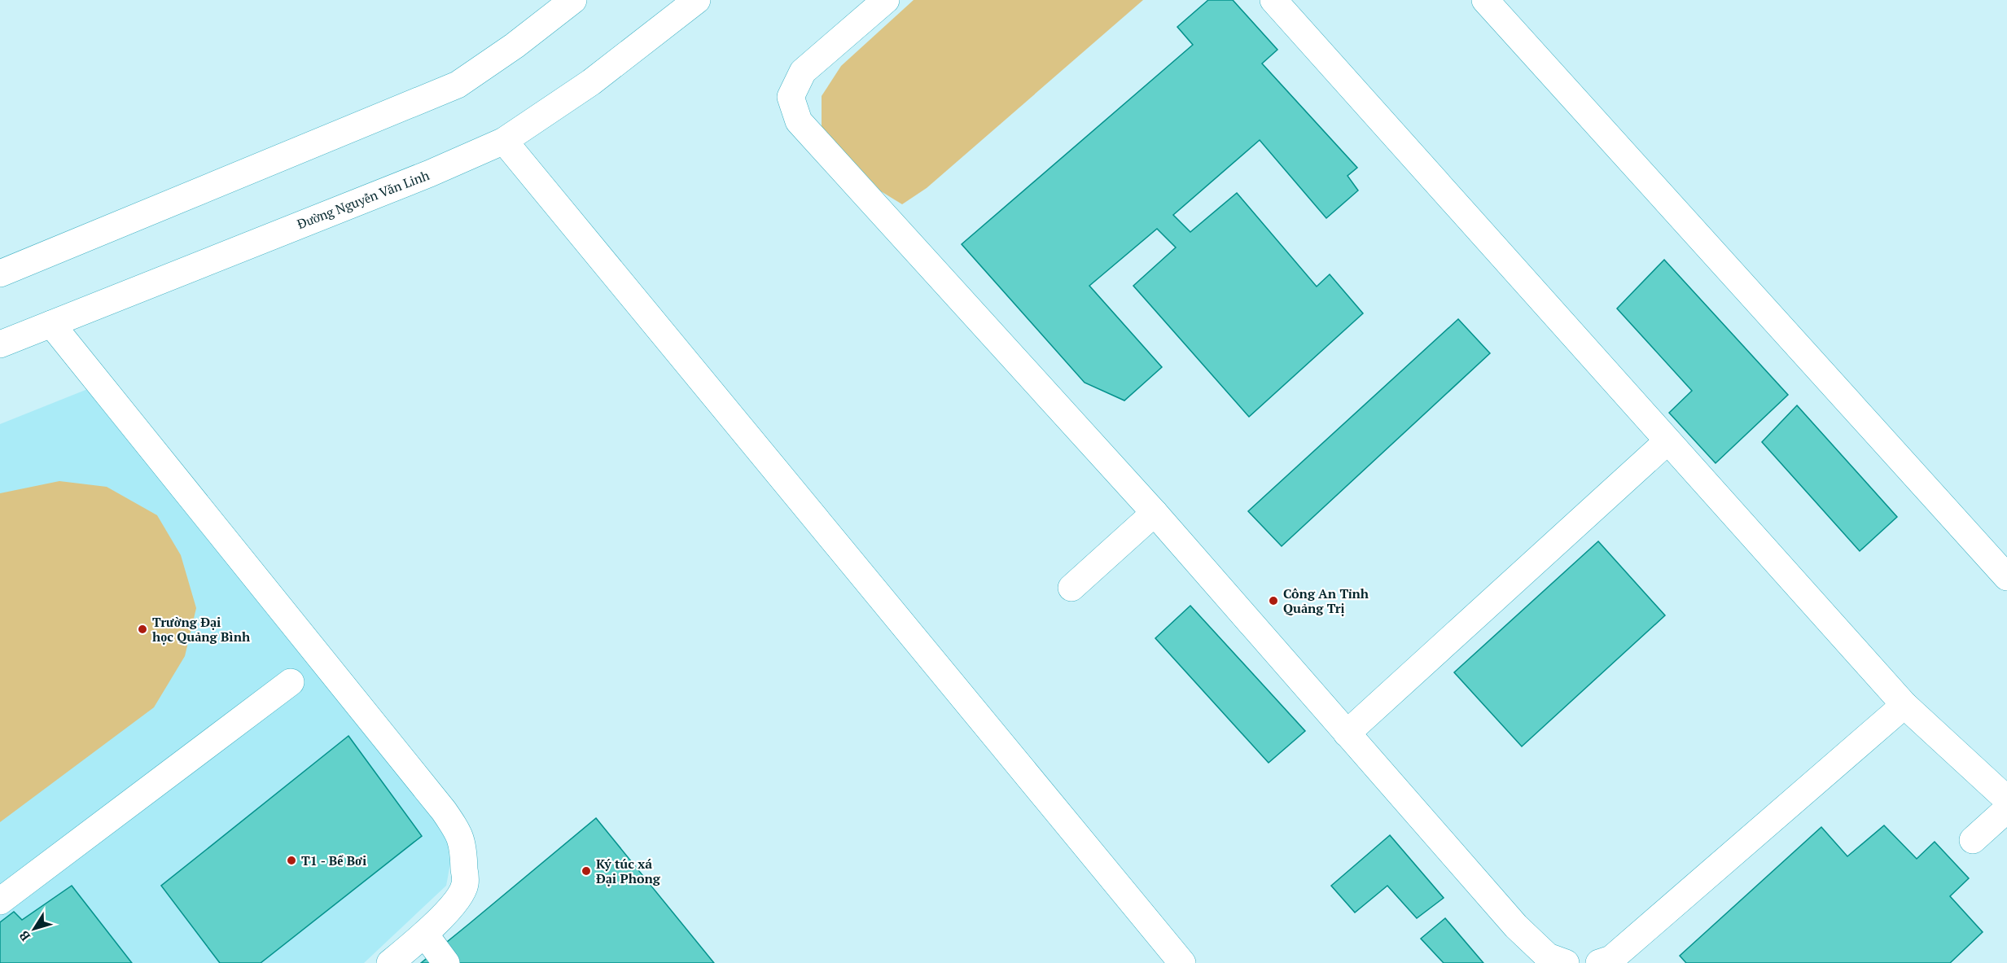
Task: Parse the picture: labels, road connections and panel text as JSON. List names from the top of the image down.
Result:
{
  "streets": {
    "street": ["Đường Nguyễn Văn Linh"]
  },
  "places": [
    "Công An Tỉnh Quảng Trị",
    "Trường Đại học Quảng Bình",
    "T1 - Bể Bơi",
    "Ký túc xá Đại Phong"
  ],
  "north": "bottom left"
}
